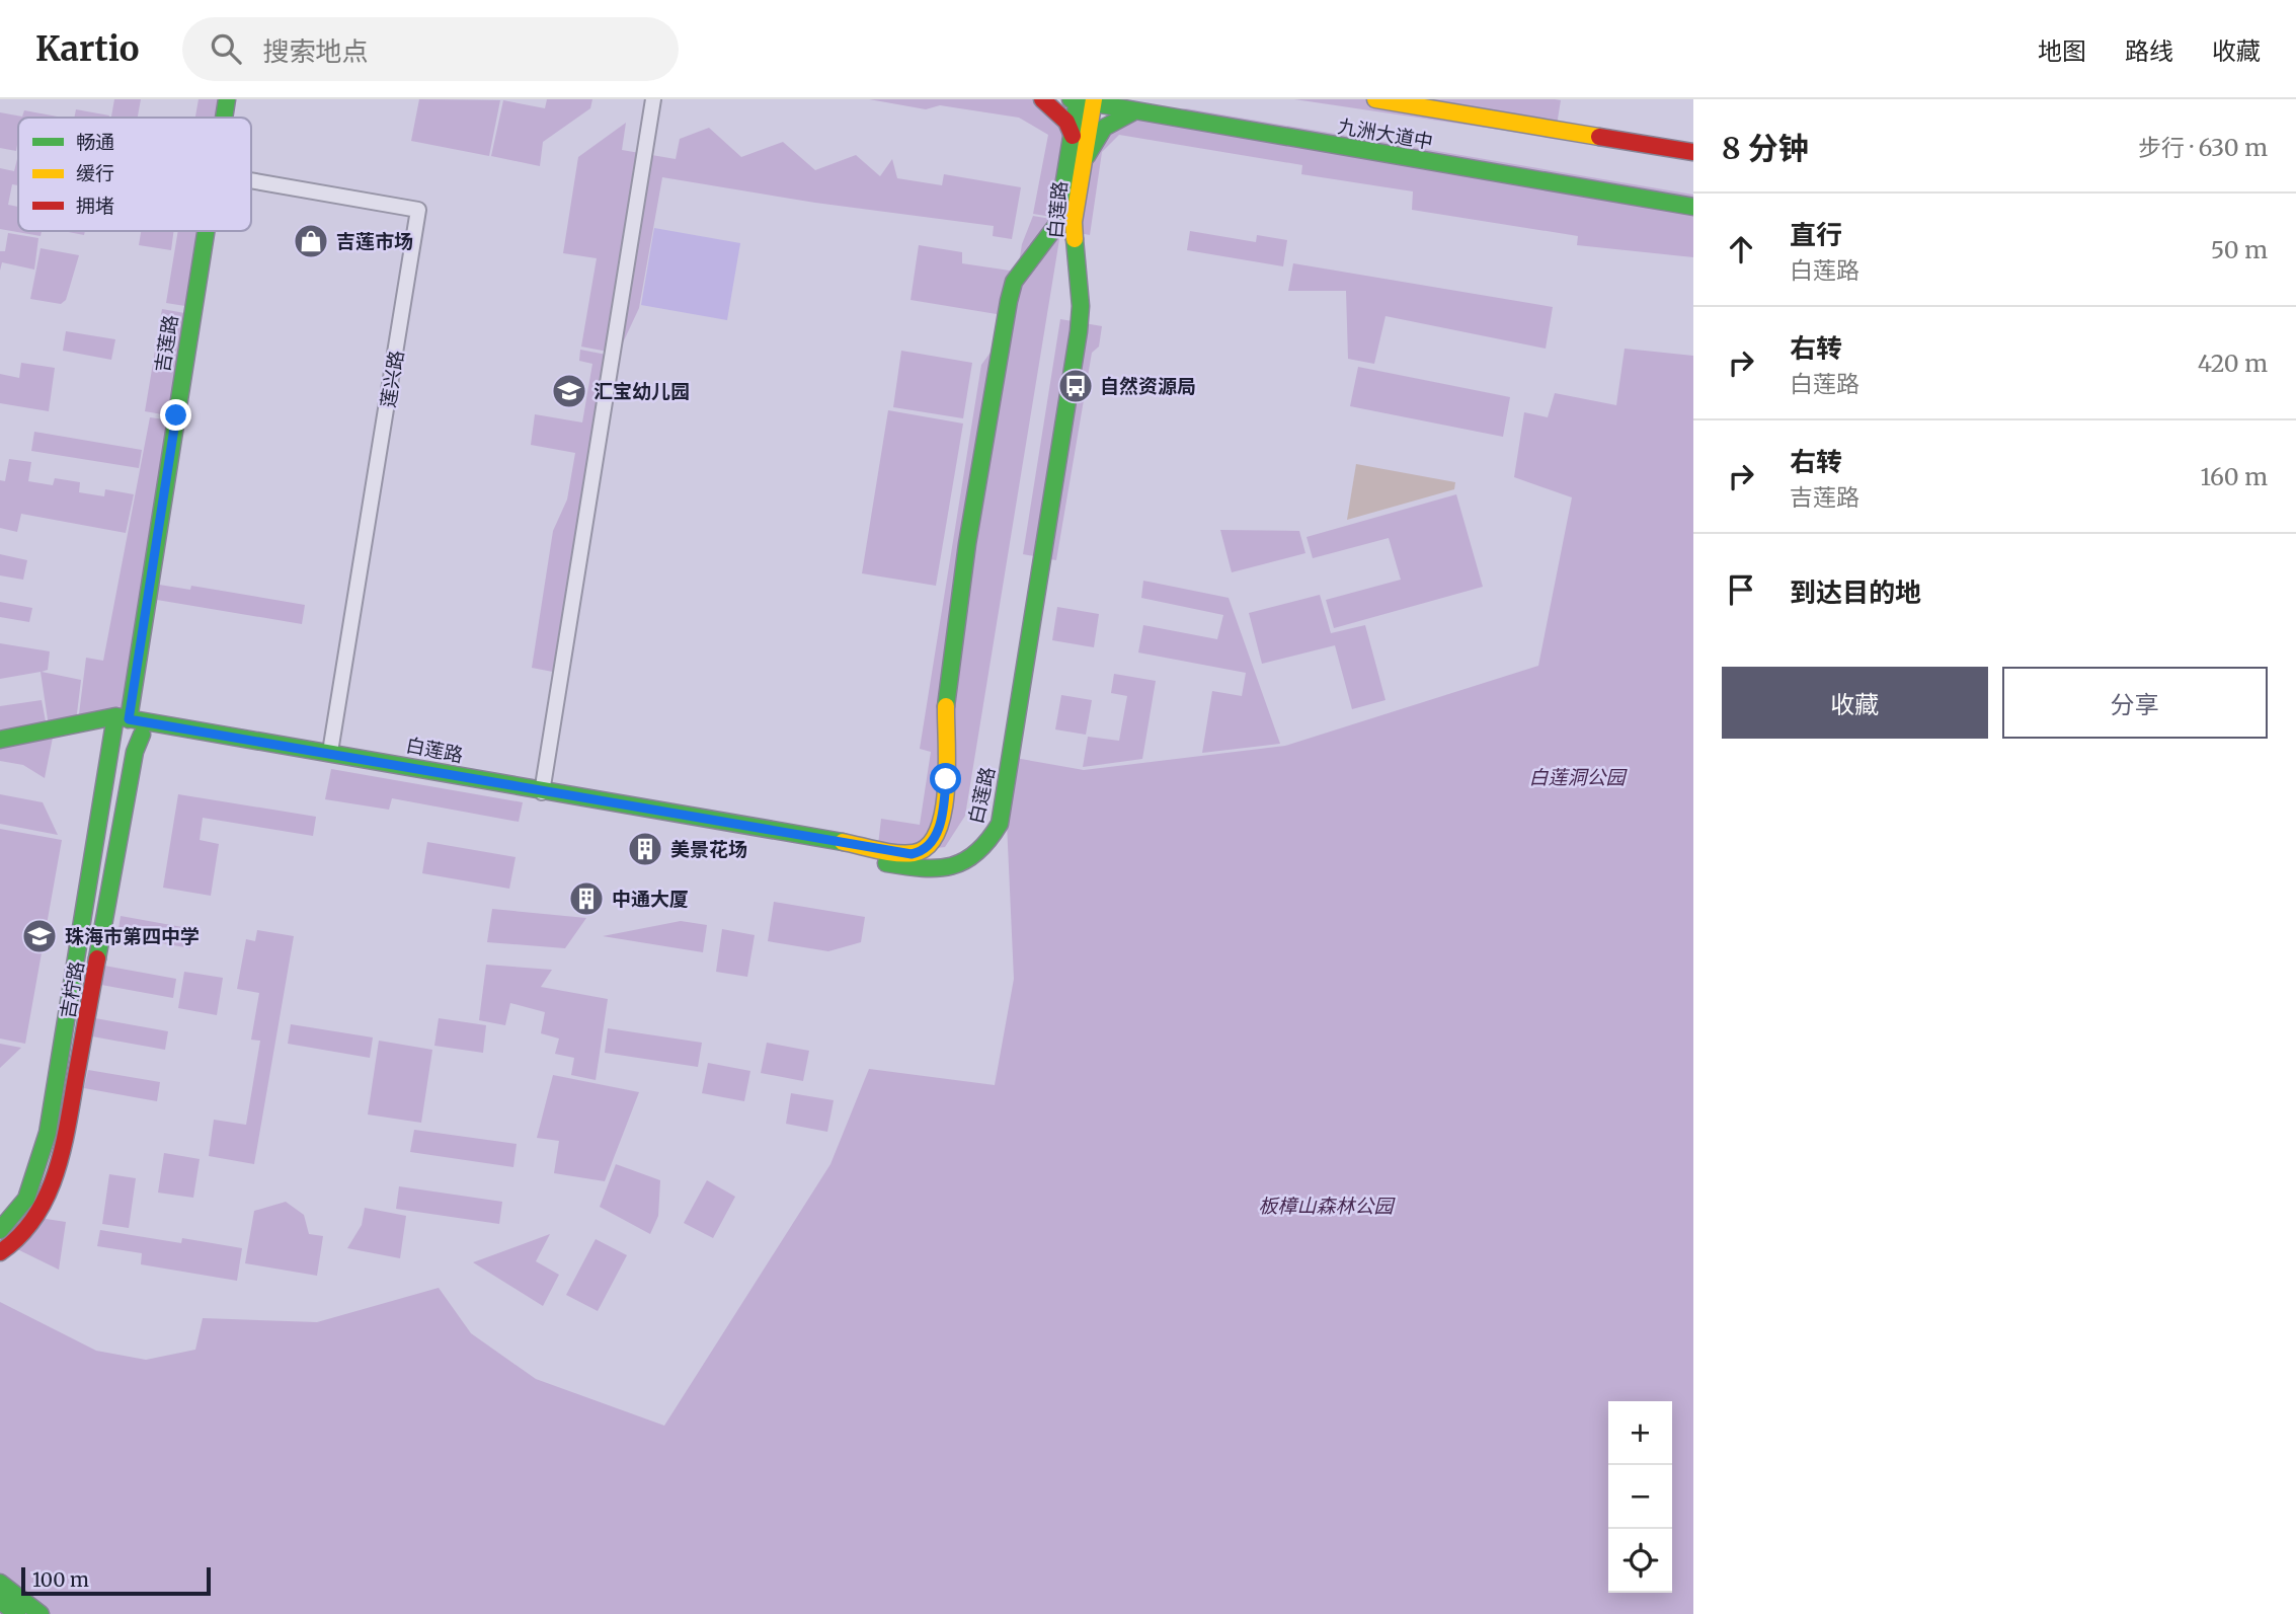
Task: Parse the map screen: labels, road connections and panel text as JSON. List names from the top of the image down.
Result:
{
  "streets": {
    "main road": [
      "九洲大道中",
      "白莲路",
      "吉莲路",
      "吉柠路"
    ],
    "street": ["莲兴路"]
  },
  "crossings": [
    ["九洲大道中", "白莲路"],
    ["白莲路", "吉莲路"],
    ["白莲路", "莲兴路"],
    ["白莲路", "吉柠路"],
    ["吉莲路", "吉柠路"]
  ],
  "parks": ["白莲洞公园", "板樟山森林公园"],
  "places": {
    "shop": ["吉莲市场"],
    "bus stop": ["自然资源局"],
    "school or university": ["汇宝幼儿园", "珠海市第四中学"],
    "building": ["美景花场", "中通大厦"]
  },
  "legend": ["畅通", "缓行", "拥堵"],
  "scale_bar": "100 m",
  "page": {
    "header": "Kartio",
    "search": "搜索地点",
    "nav": ["地图", "路线", "收藏"],
    "heading": ["8 分钟", "步行 · 630 m"],
    "list": [
      ["直行", "白莲路", "50 m"],
      ["右转", "白莲路", "420 m"],
      ["右转", "吉莲路", "160 m"],
      "到达目的地"
    ],
    "buttons": ["收藏", "分享"],
    "map_buttons": ["+", "−"],
    "scale": "100 m"
  }
}
